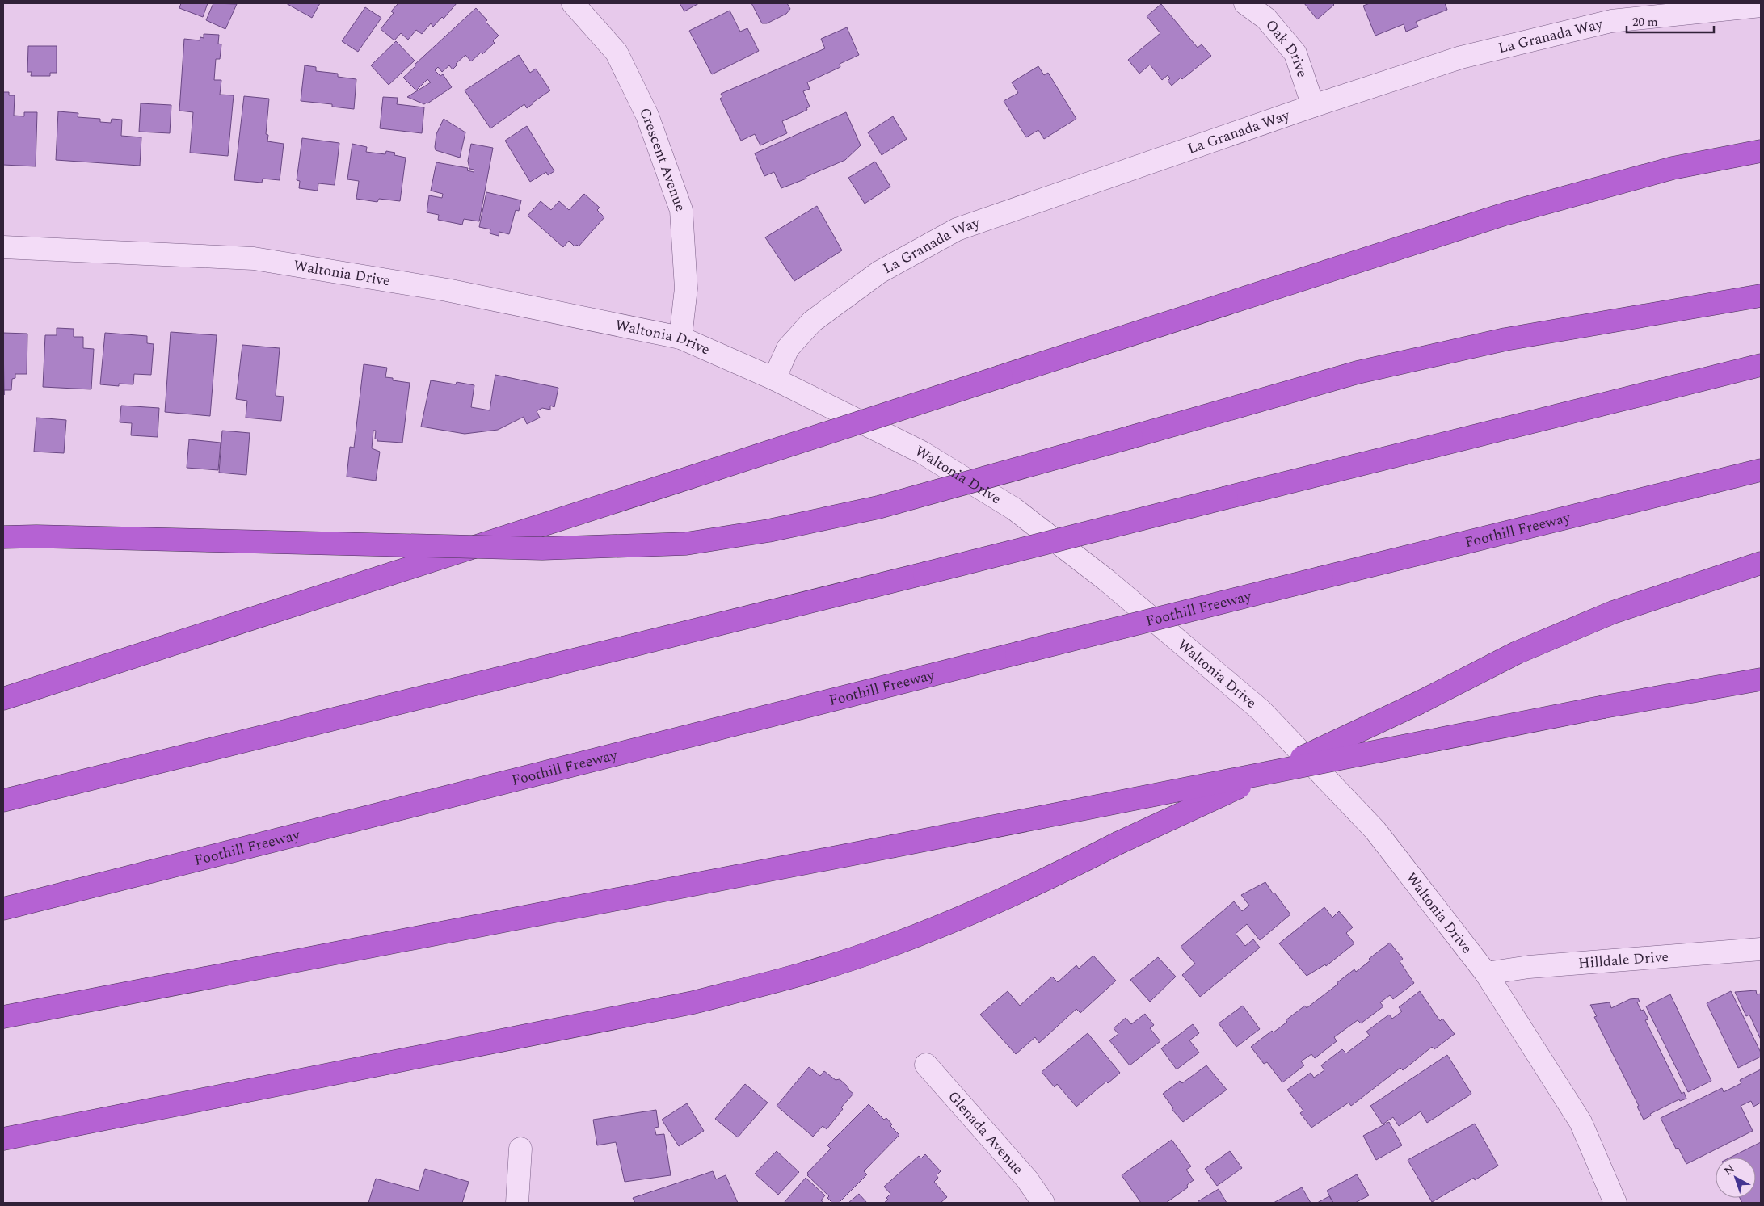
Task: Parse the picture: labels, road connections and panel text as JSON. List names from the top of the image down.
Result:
{
  "streets": {
    "highway": ["Foothill Freeway"],
    "street": [
      "La Granada Way",
      "Oak Drive",
      "Crescent Avenue",
      "Waltonia Drive",
      "Hilldale Drive",
      "Glenada Avenue"
    ]
  },
  "crossings": [
    ["La Granada Way", "Oak Drive"],
    ["La Granada Way", "Waltonia Drive"],
    ["Crescent Avenue", "Waltonia Drive"],
    ["Waltonia Drive", "Hilldale Drive"]
  ],
  "scale_bar": "20 m",
  "north": "top left"
}
